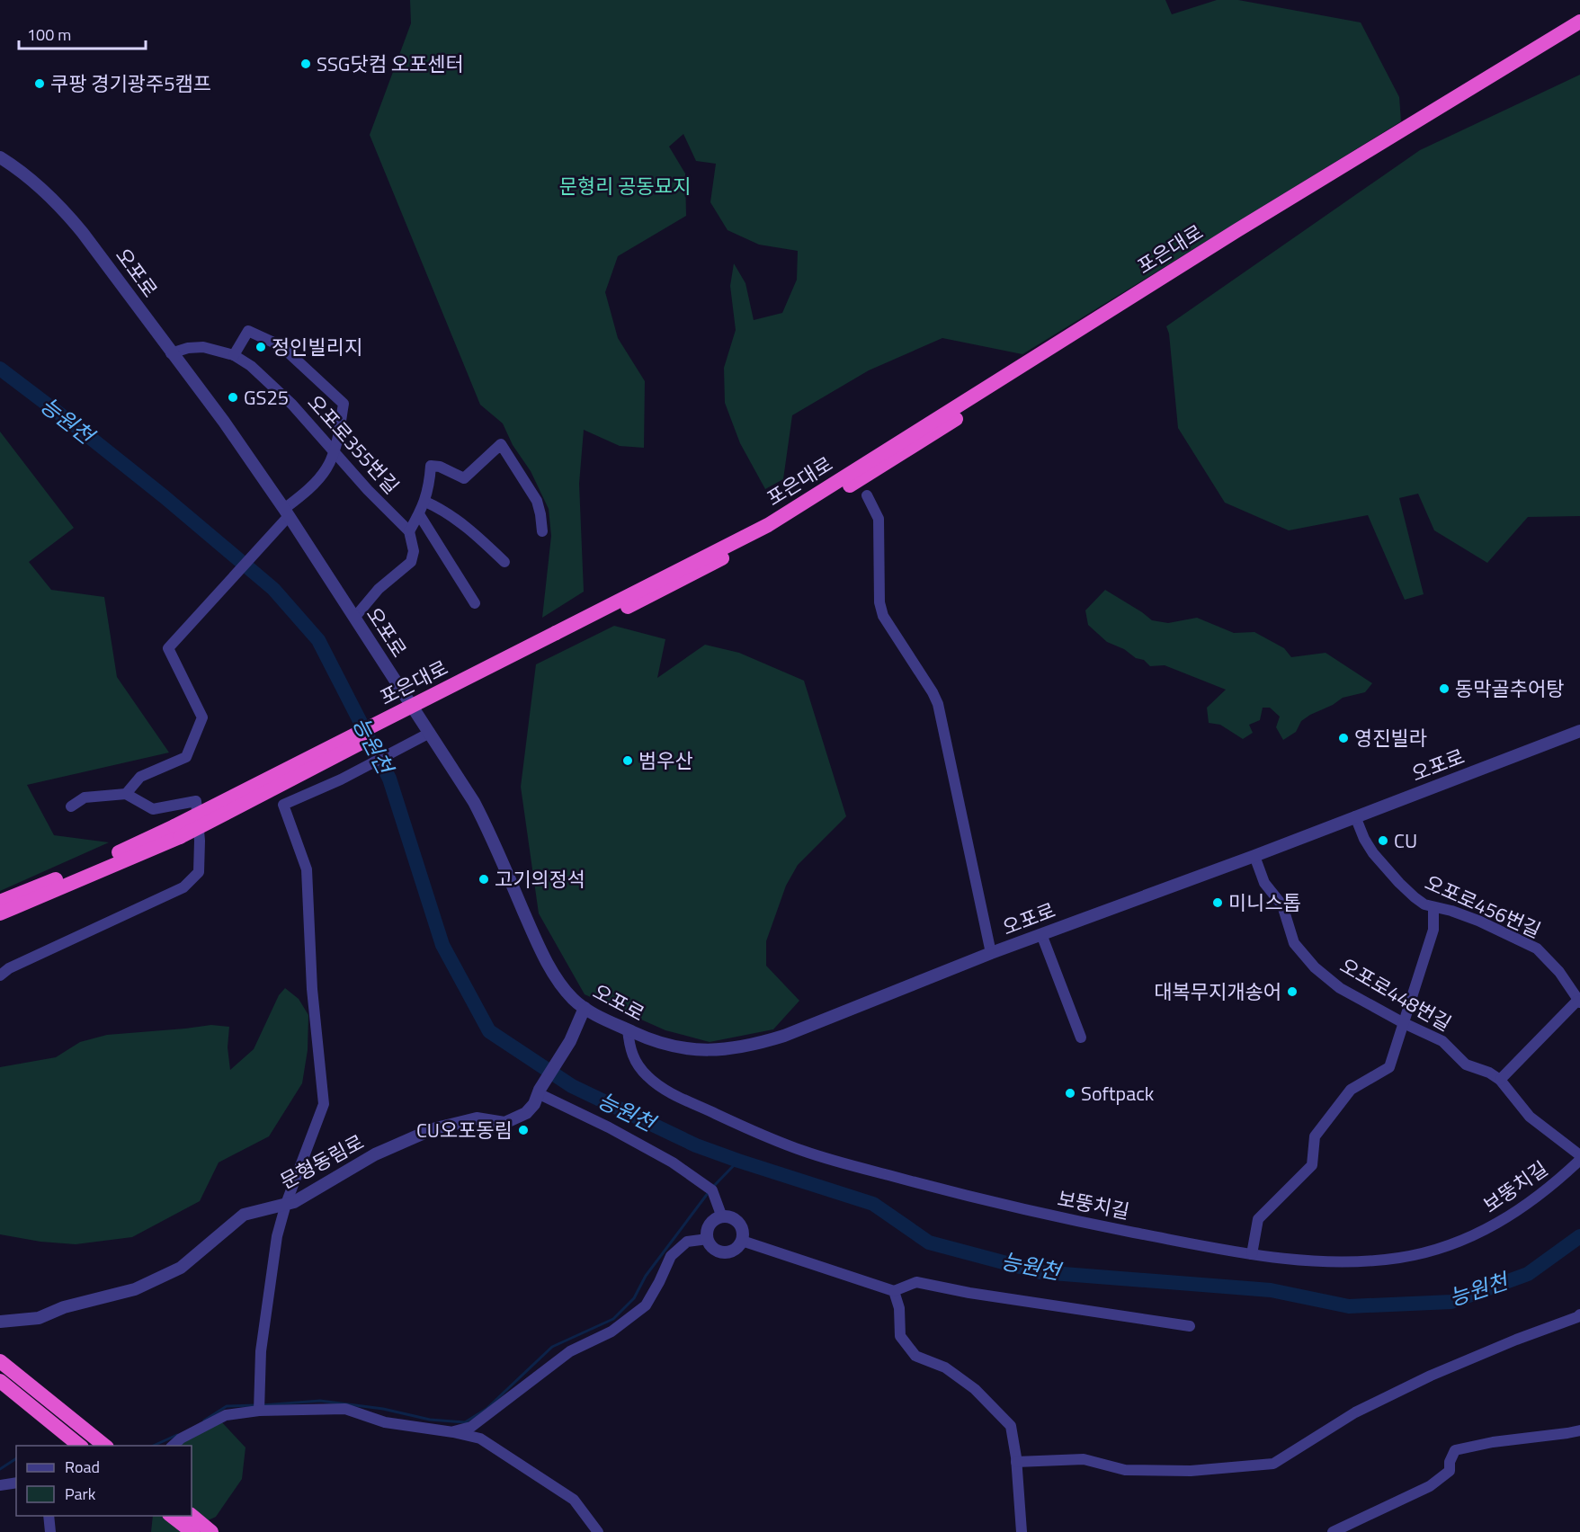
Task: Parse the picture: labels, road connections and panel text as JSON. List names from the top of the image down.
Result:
{
  "streets": {
    "highway": ["포은대로"],
    "street": [
      "오포로",
      "오포로355번길",
      "오포로456번길",
      "오포로448번길",
      "문형동림로",
      "보뚱치길"
    ]
  },
  "crossings": [
    ["오포로", "오포로355번길"],
    ["오포로", "오포로456번길"],
    ["오포로", "오포로448번길"],
    ["오포로", "문형동림로"],
    ["오포로", "보뚱치길"]
  ],
  "water": ["능원천"],
  "parks": ["문형리 공동묘지"],
  "places": [
    "SSG닷컴 오포센터",
    "쿠팡 경기광주5캠프",
    "정인빌리지",
    "GS25",
    "동막골추어탕",
    "영진빌라",
    "범우산",
    "CU",
    "고기의정석",
    "미니스톱",
    "대복무지개송어",
    "Softpack",
    "CU오포동림"
  ],
  "legend": ["Road", "Park"],
  "scale_bar": "100 m"
}
